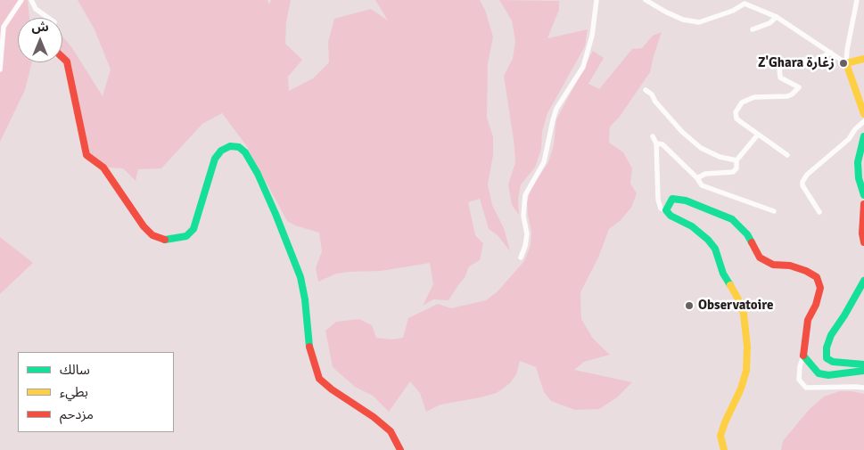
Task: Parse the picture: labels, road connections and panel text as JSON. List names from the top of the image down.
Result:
{
  "places": ["Z'Ghara زغارة", "Observatoire"],
  "legend": ["سالك", "بطيء", "مزدحم"],
  "north": "top"
}
